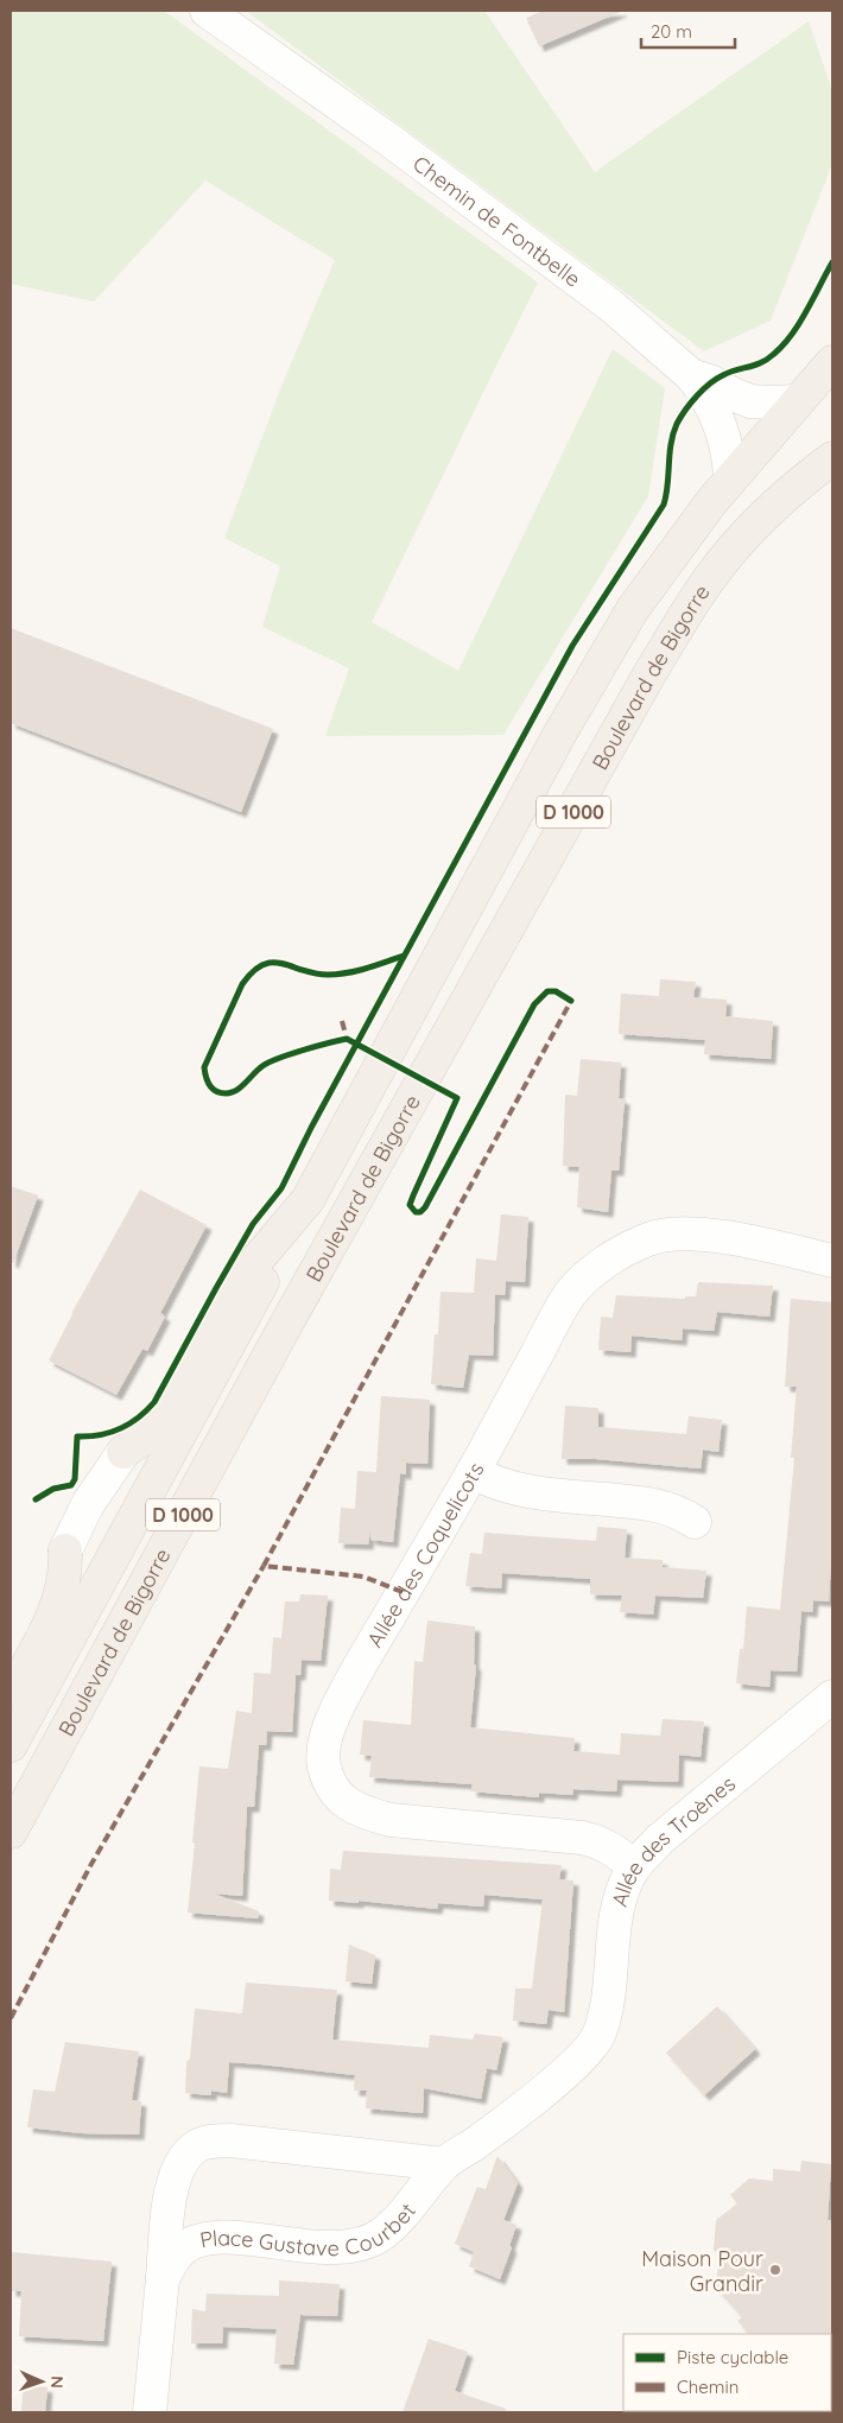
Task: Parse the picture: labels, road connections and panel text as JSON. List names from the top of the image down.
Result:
{
  "streets": {
    "main road": ["Boulevard de Bigorre", "D 1000"],
    "street": [
      "Chemin de Fontbelle",
      "Allée des Coquelicots",
      "Allée des Troènes",
      "Place Gustave Courbet"
    ]
  },
  "crossings": [
    ["Chemin de Fontbelle", "D 1000"],
    ["Boulevard de Bigorre", "D 1000"],
    ["Allée des Coquelicots", "Allée des Troènes"],
    ["Allée des Troènes", "Place Gustave Courbet"]
  ],
  "places": ["Maison Pour Grandir"],
  "legend": ["Piste cyclable", "Chemin"],
  "scale_bar": "20 m",
  "north": "right"
}
